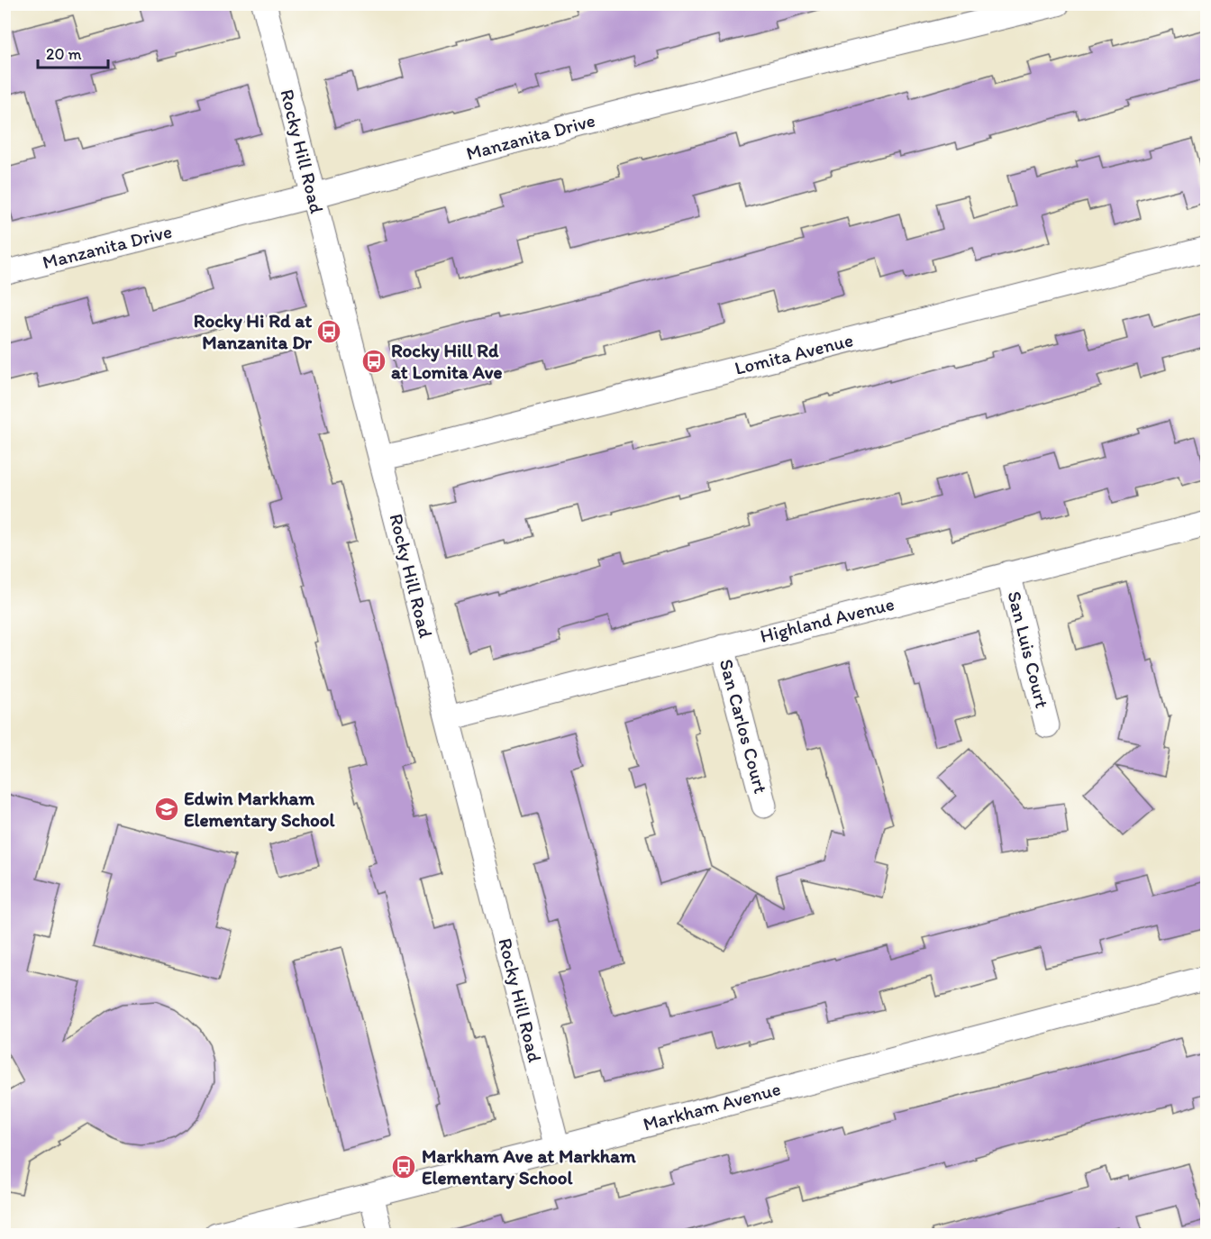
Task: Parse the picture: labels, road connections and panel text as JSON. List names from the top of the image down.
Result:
{
  "streets": {
    "street": [
      "Manzanita Drive",
      "Rocky Hill Road",
      "Lomita Avenue",
      "Highland Avenue",
      "San Luis Court",
      "San Carlos Court",
      "Markham Avenue"
    ]
  },
  "crossings": [
    ["Manzanita Drive", "Rocky Hill Road"],
    ["Rocky Hill Road", "Lomita Avenue"],
    ["Rocky Hill Road", "Highland Avenue"],
    ["Rocky Hill Road", "Markham Avenue"],
    ["Highland Avenue", "San Luis Court"],
    ["Highland Avenue", "San Carlos Court"]
  ],
  "places": {
    "bus stop": ["Rocky Hi Rd at Manzanita Dr", "Rocky Hill Rd at Lomita Ave", "Markham Ave at Markham Elementary School"],
    "school or university": ["Edwin Markham Elementary School"]
  },
  "scale_bar": "20 m"
}
